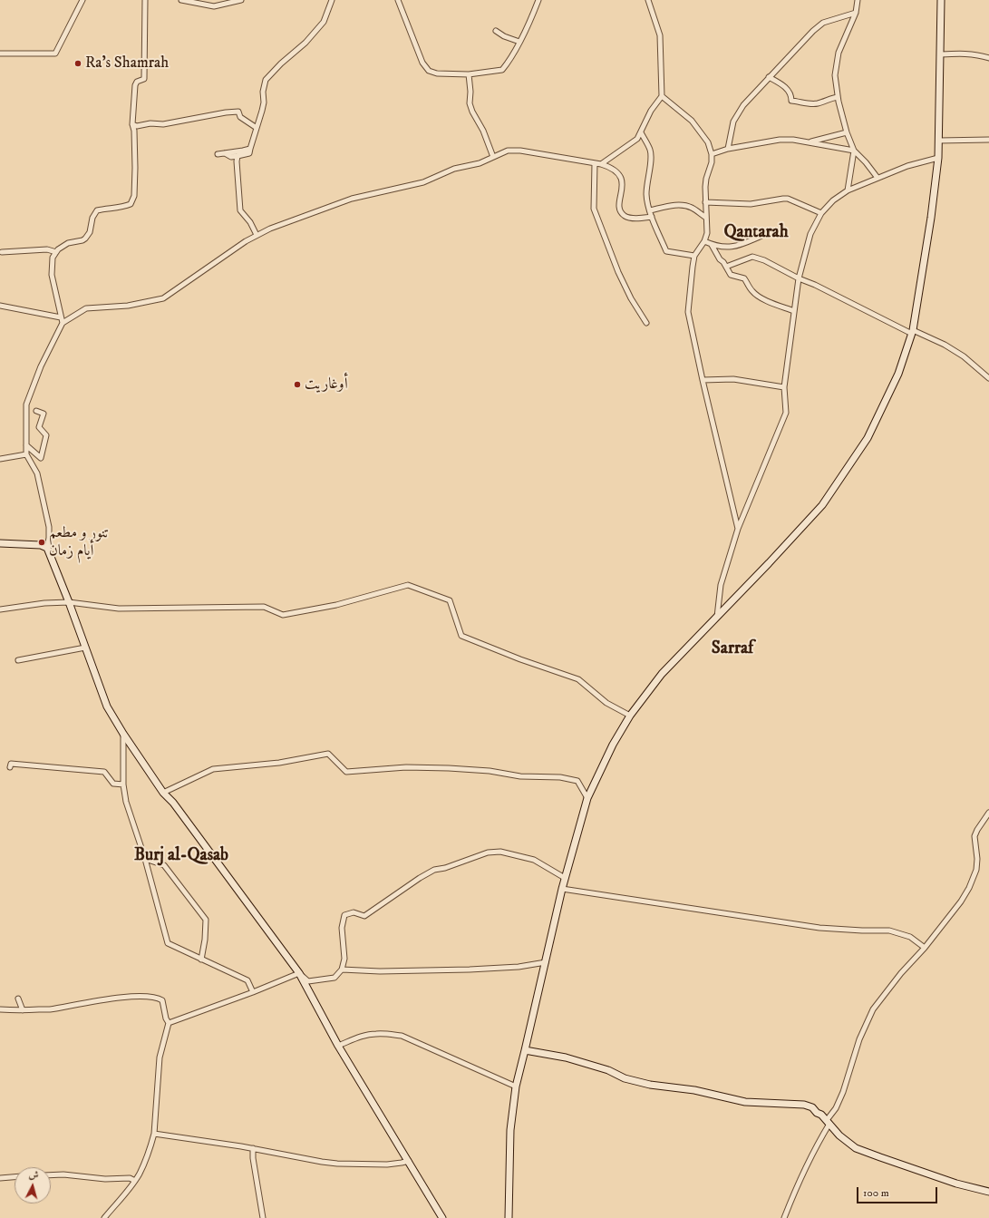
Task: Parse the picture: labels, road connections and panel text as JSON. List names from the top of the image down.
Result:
{
  "districts": ["Qantarah", "Sarraf", "Burj al-Qasab"],
  "places": ["Ra's Shamrah", "أوغاريت", "تنور و مطعم أيام زمان"],
  "scale_bar": "100 m",
  "north": "top"
}
